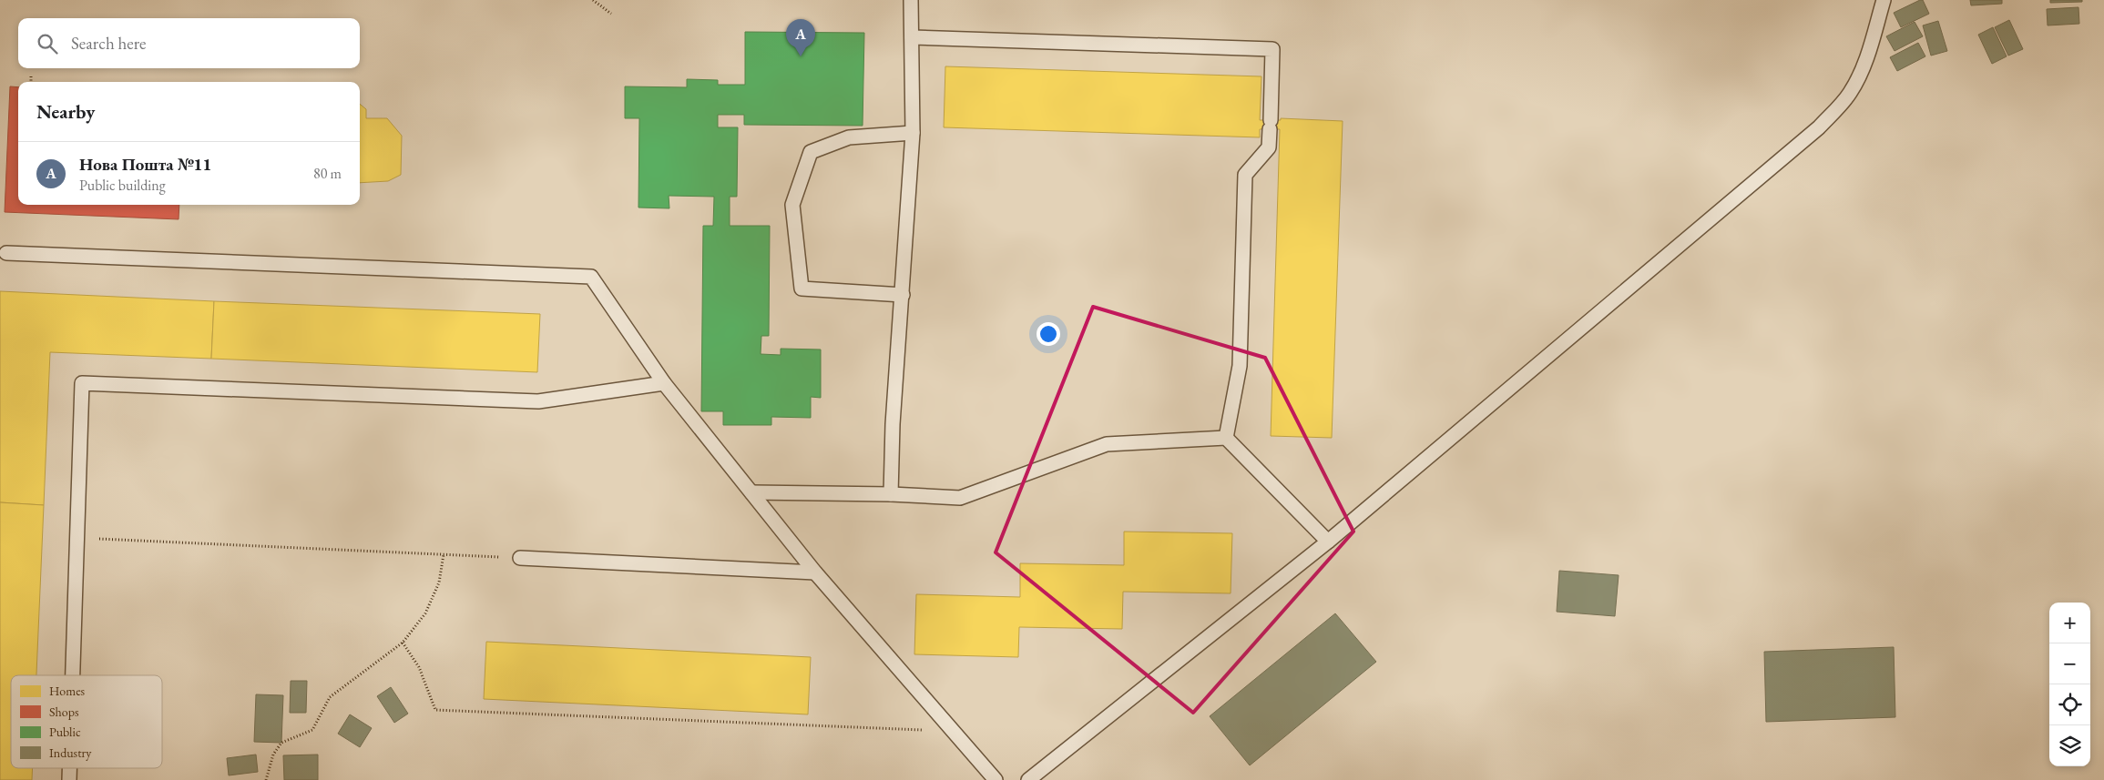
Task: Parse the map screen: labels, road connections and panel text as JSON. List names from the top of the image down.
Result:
{
  "legend": [
    "Homes",
    "Shops",
    "Public",
    "Industry"
  ],
  "page": {
    "search": "Search here",
    "pins": "A",
    "heading": "Nearby",
    "list": [
      {
        "mark": "A",
        "name": "Нова Пошта №11",
        "note": "Public building",
        "value": "80 m"
      }
    ],
    "map_buttons": ["+", "−"]
  }
}
